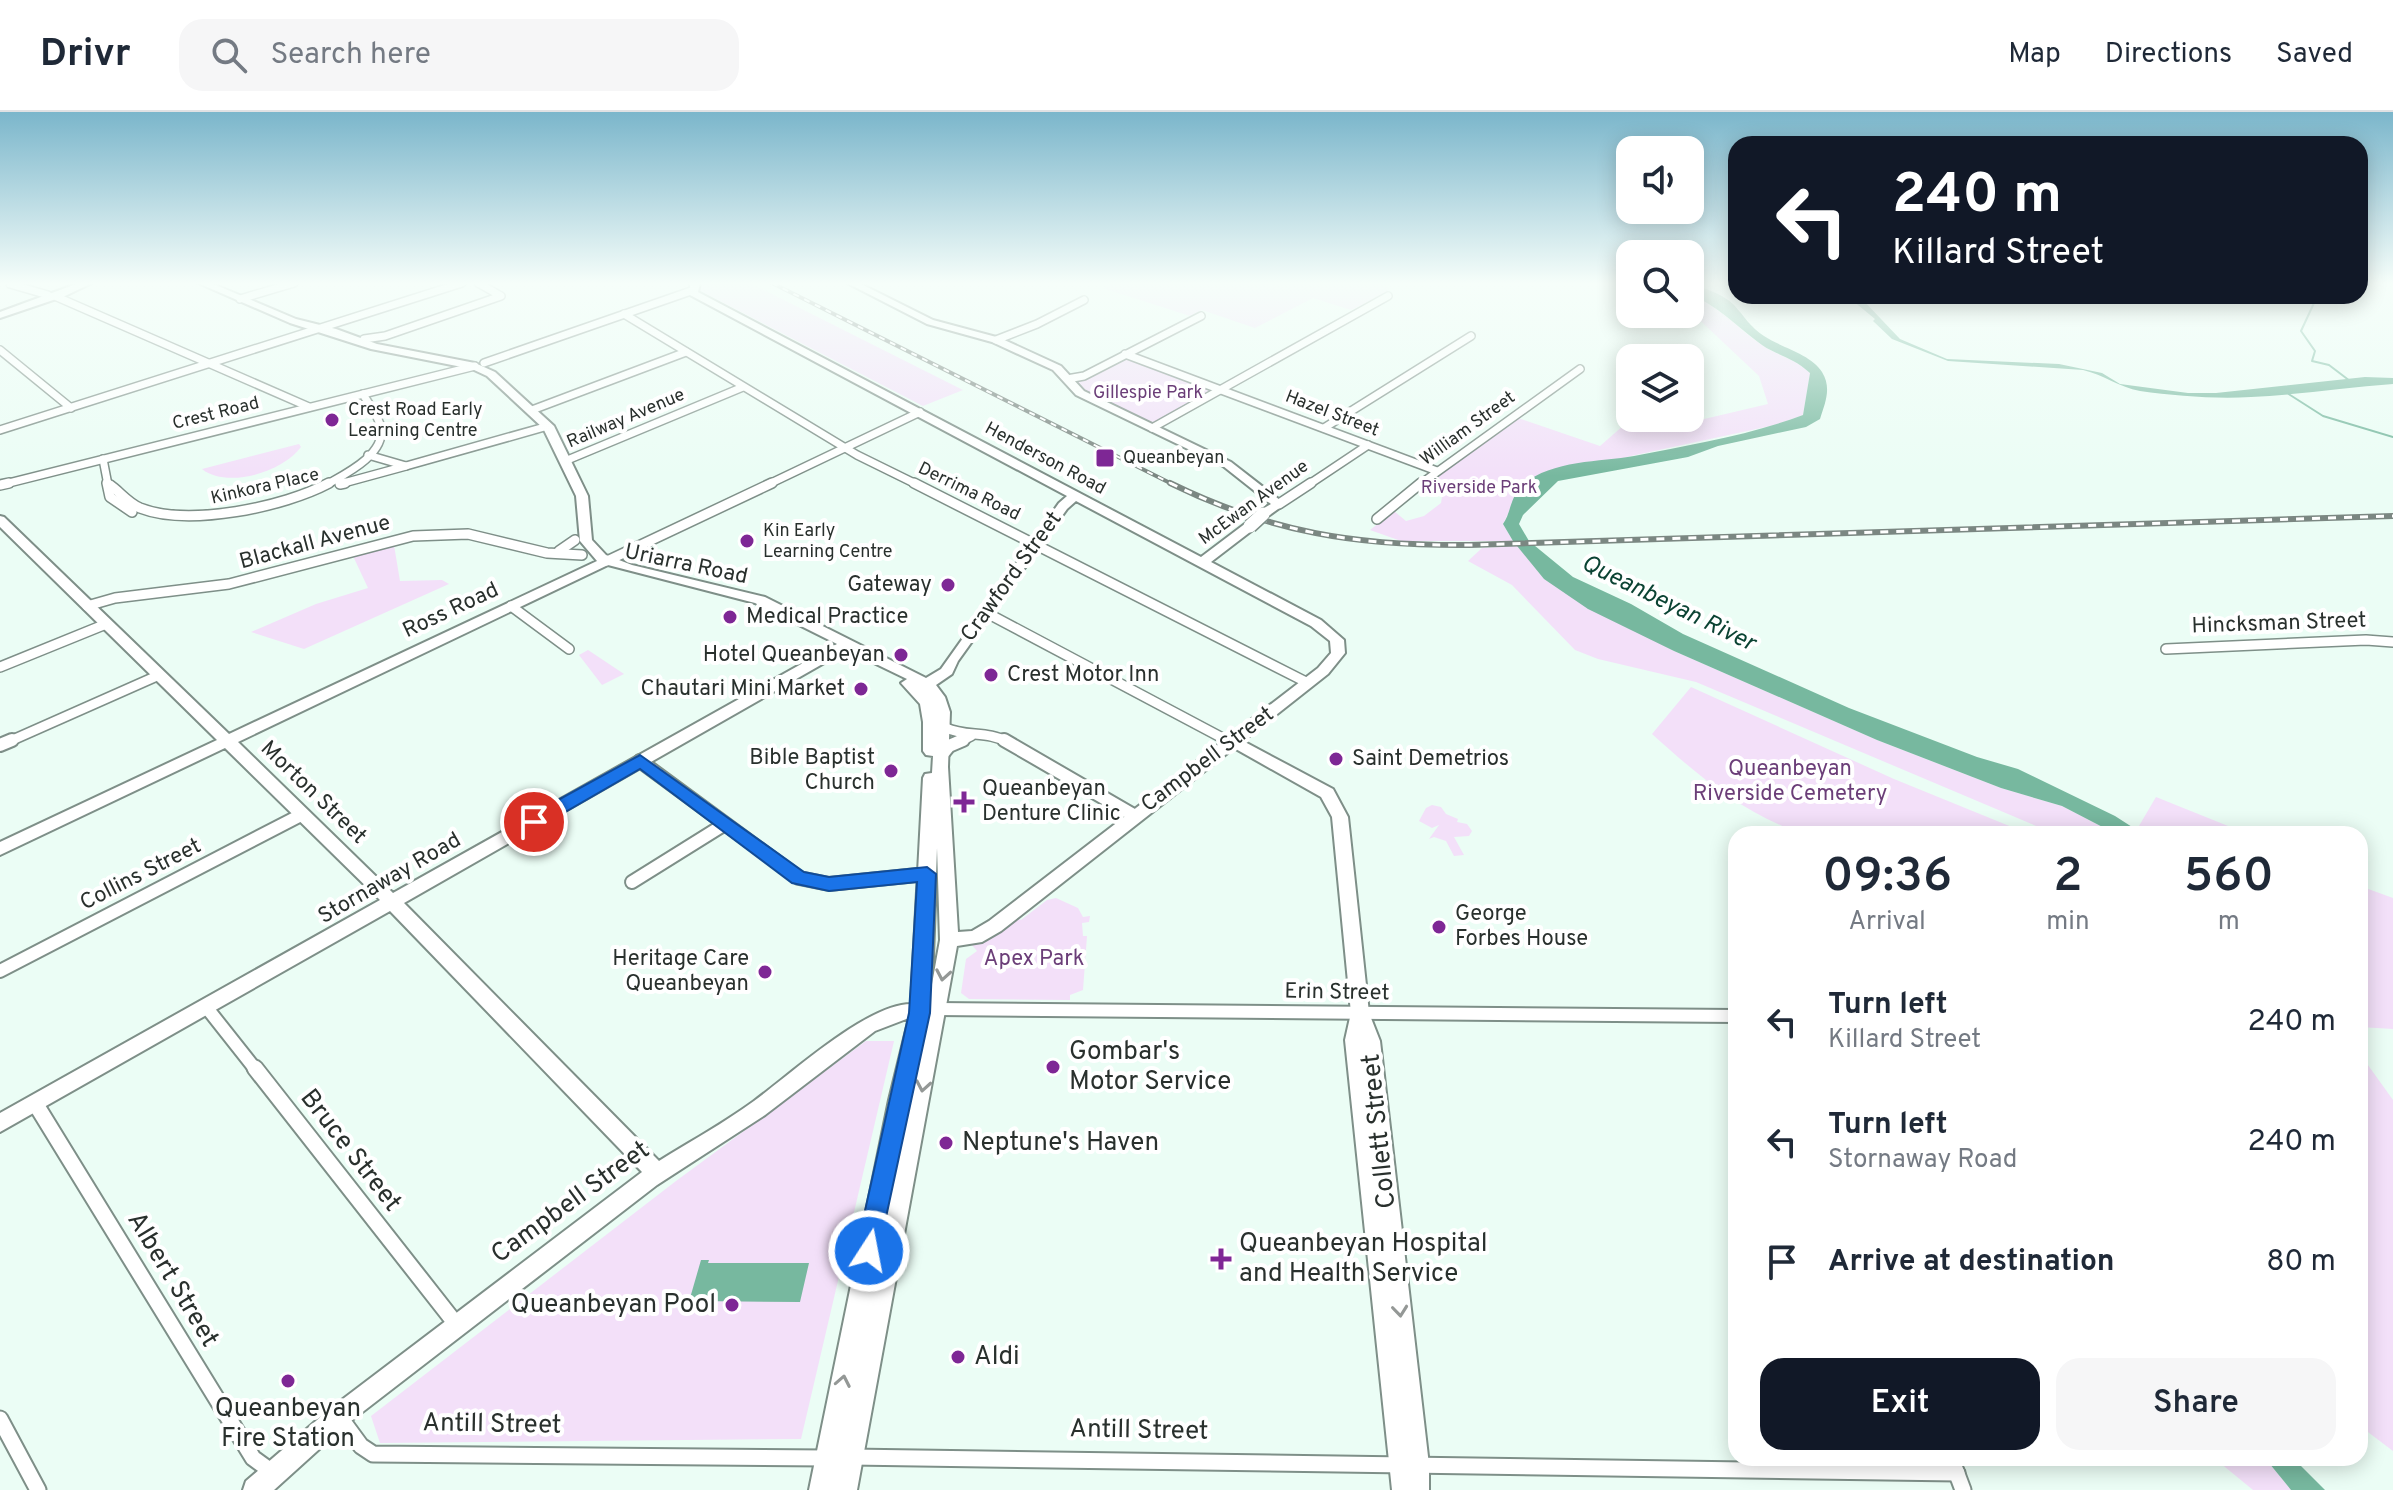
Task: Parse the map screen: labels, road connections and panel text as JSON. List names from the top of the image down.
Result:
{
  "streets": {
    "street": [
      "Crest Road",
      "Hazel Street",
      "Railway Avenue",
      "William Street",
      "Henderson Road",
      "Kinkora Place",
      "Derrima Road",
      "McEwan Avenue",
      "Blackall Avenue",
      "Uriarra Road",
      "Crawford Street",
      "Ross Road",
      "Hincksman Street",
      "Campbell Street",
      "Morton Street",
      "Collins Street",
      "Stornaway Road",
      "Erin Street",
      "Collett Street",
      "Bruce Street",
      "Albert Street",
      "Antill Street"
    ]
  },
  "crossings": [
    ["Crest Road", "Kinkora Place"],
    ["Crest Road", "Uriarra Road"],
    ["Hazel Street", "William Street"],
    ["Hazel Street", "McEwan Avenue"],
    ["Railway Avenue", "Derrima Road"],
    ["Railway Avenue", "Uriarra Road"],
    ["Henderson Road", "Derrima Road"],
    ["Henderson Road", "McEwan Avenue"],
    ["Henderson Road", "Crawford Street"],
    ["Henderson Road", "Ross Road"],
    ["Henderson Road", "Campbell Street"],
    ["Kinkora Place", "Uriarra Road"],
    ["Derrima Road", "Crawford Street"],
    ["Derrima Road", "Ross Road"],
    ["Derrima Road", "Campbell Street"],
    ["Blackall Avenue", "Uriarra Road"],
    ["Blackall Avenue", "Morton Street"],
    ["Uriarra Road", "Crawford Street"],
    ["Uriarra Road", "Ross Road"],
    ["Uriarra Road", "Stornaway Road"],
    ["Crawford Street", "Collett Street"],
    ["Ross Road", "Morton Street"],
    ["Campbell Street", "Morton Street"],
    ["Campbell Street", "Erin Street"],
    ["Campbell Street", "Collett Street"],
    ["Campbell Street", "Bruce Street"],
    ["Campbell Street", "Albert Street"],
    ["Campbell Street", "Antill Street"],
    ["Morton Street", "Collins Street"],
    ["Morton Street", "Stornaway Road"],
    ["Stornaway Road", "Bruce Street"],
    ["Stornaway Road", "Albert Street"],
    ["Erin Street", "Collett Street"],
    ["Collett Street", "Antill Street"]
  ],
  "water": ["Queanbeyan River"],
  "parks": [
    "Gillespie Park",
    "Riverside Park",
    "Queanbeyan Riverside Cemetery",
    "Apex Park"
  ],
  "places": {
    "other": [
      "Crest Road Early Learning Centre",
      "Kin Early Learning Centre",
      "Gateway",
      "Medical Practice",
      "Hotel Queanbeyan",
      "Crest Motor Inn",
      "Chautari Mini Market",
      "Saint Demetrios",
      "Bible Baptist Church",
      "George Forbes House",
      "Heritage Care Queanbeyan",
      "Gombar's Motor Service",
      "Neptune's Haven",
      "Queanbeyan Pool",
      "Aldi",
      "Queanbeyan Fire Station"
    ],
    "transit": ["Queanbeyan"],
    "health": ["Queanbeyan Denture Clinic", "Queanbeyan Hospital and Health Service"]
  },
  "page": {
    "header": "Drivr",
    "search": "Search here",
    "nav": ["Map", "Directions", "Saved"],
    "turn": ["240 m", "Killard Street"],
    "eta": [
      "09:36",
      "Arrival",
      "2",
      "min",
      "560",
      "m"
    ],
    "list": [
      {
        "name": "Turn left",
        "note": "Killard Street",
        "value": "240 m"
      },
      {
        "name": "Turn left",
        "note": "Stornaway Road",
        "value": "240 m"
      },
      {
        "name": "Arrive at destination",
        "value": "80 m"
      }
    ],
    "buttons": ["Exit", "Share"]
  }
}
